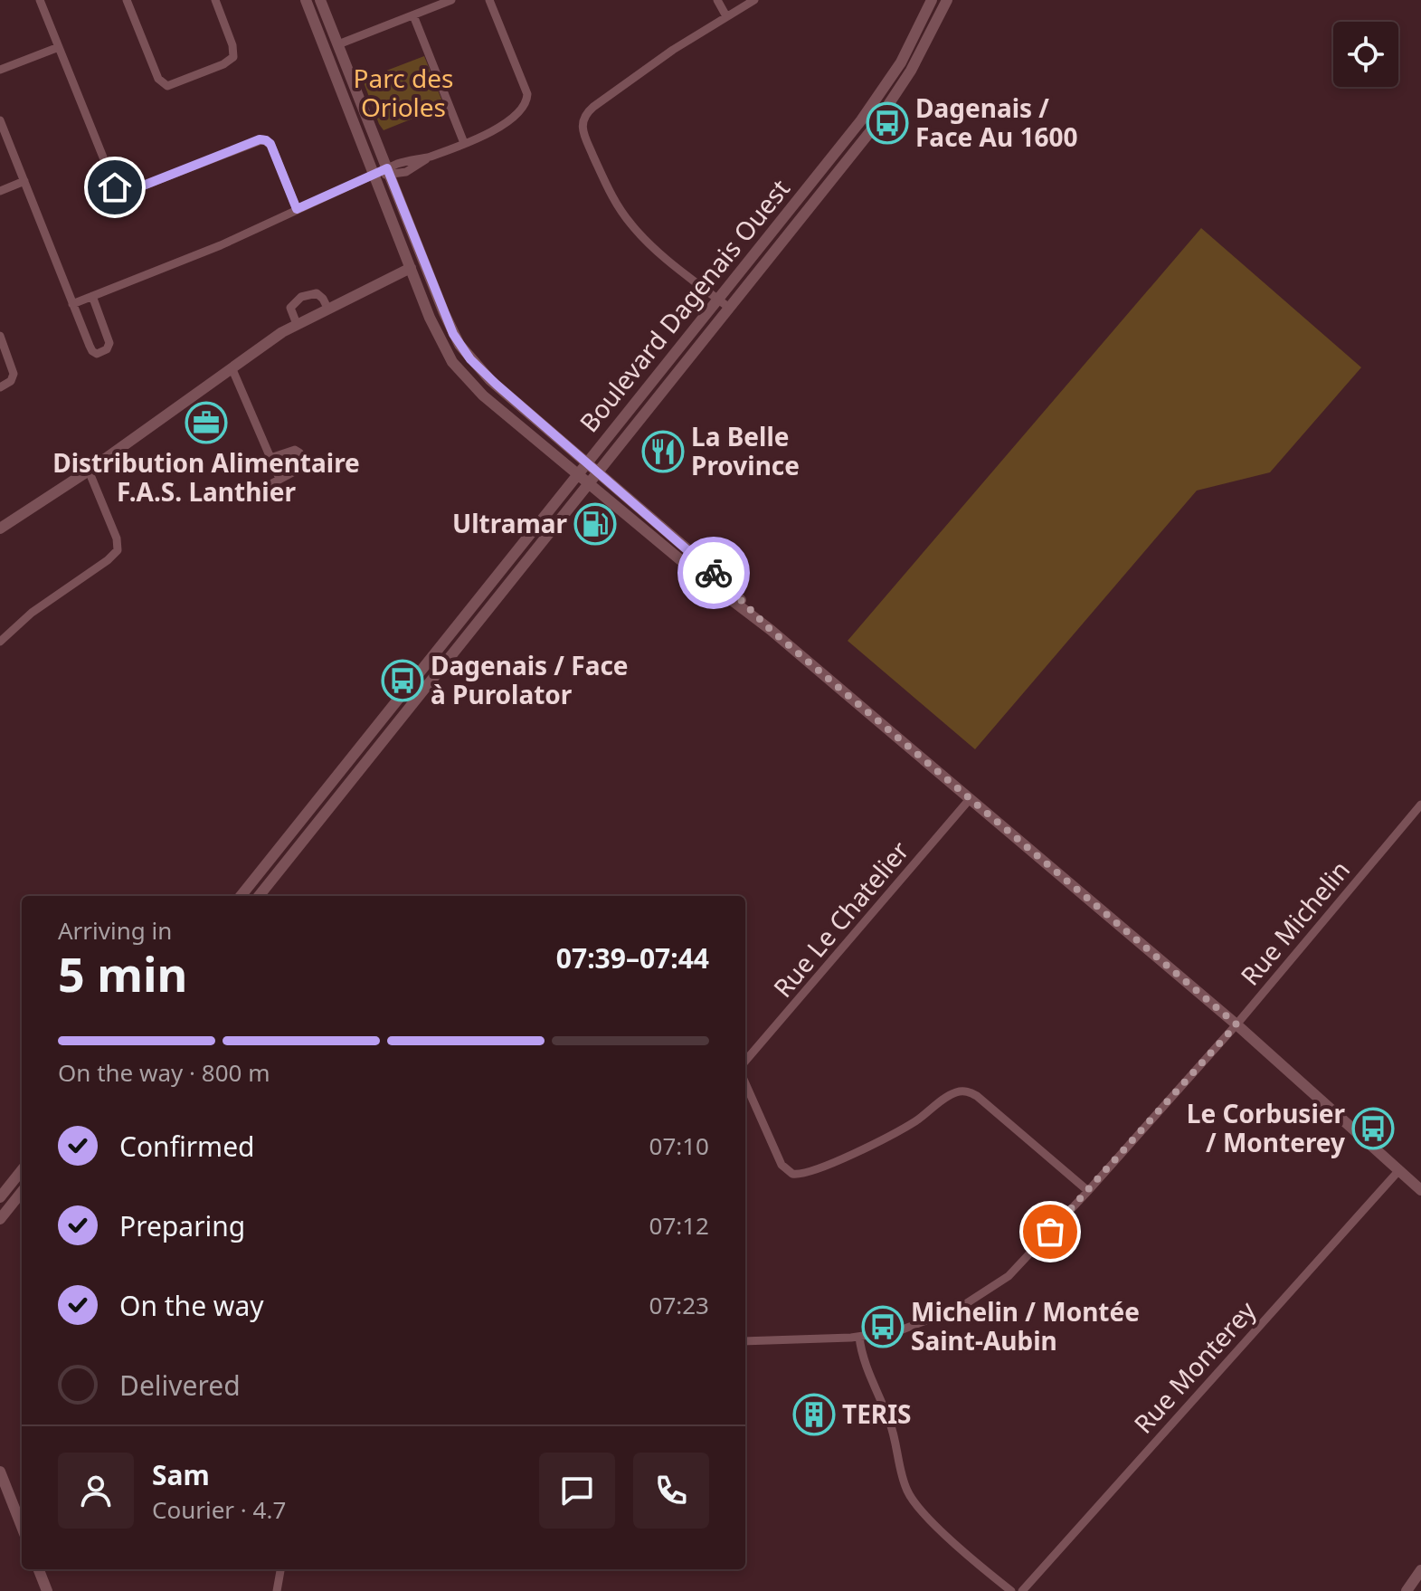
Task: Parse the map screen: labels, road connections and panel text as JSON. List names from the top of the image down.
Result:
{
  "streets": {
    "street": [
      "Boulevard Dagenais Ouest",
      "Rue Le Chatelier",
      "Rue Michelin",
      "Rue Monterey"
    ]
  },
  "parks": ["Parc des Orioles"],
  "places": {
    "bus stop": [
      "Dagenais / Face Au 1600",
      "Dagenais / Face à Purolator",
      "Le Corbusier / Monterey",
      "Michelin / Montée Saint-Aubin"
    ],
    "office": ["Distribution Alimentaire F.A.S. Lanthier"],
    "restaurant": ["La Belle Province"],
    "fuel station": ["Ultramar"],
    "building": ["TERIS"]
  },
  "page": {
    "heading": ["5 min", "Arriving in", "07:39–07:44"],
    "panel": ["Sam", "Courier · 4.7"],
    "bar": "On the way · 800 m",
    "list": [
      ["Confirmed", "07:10"],
      ["Preparing", "07:12"],
      ["On the way", "07:23"],
      "Delivered"
    ]
  }
}
